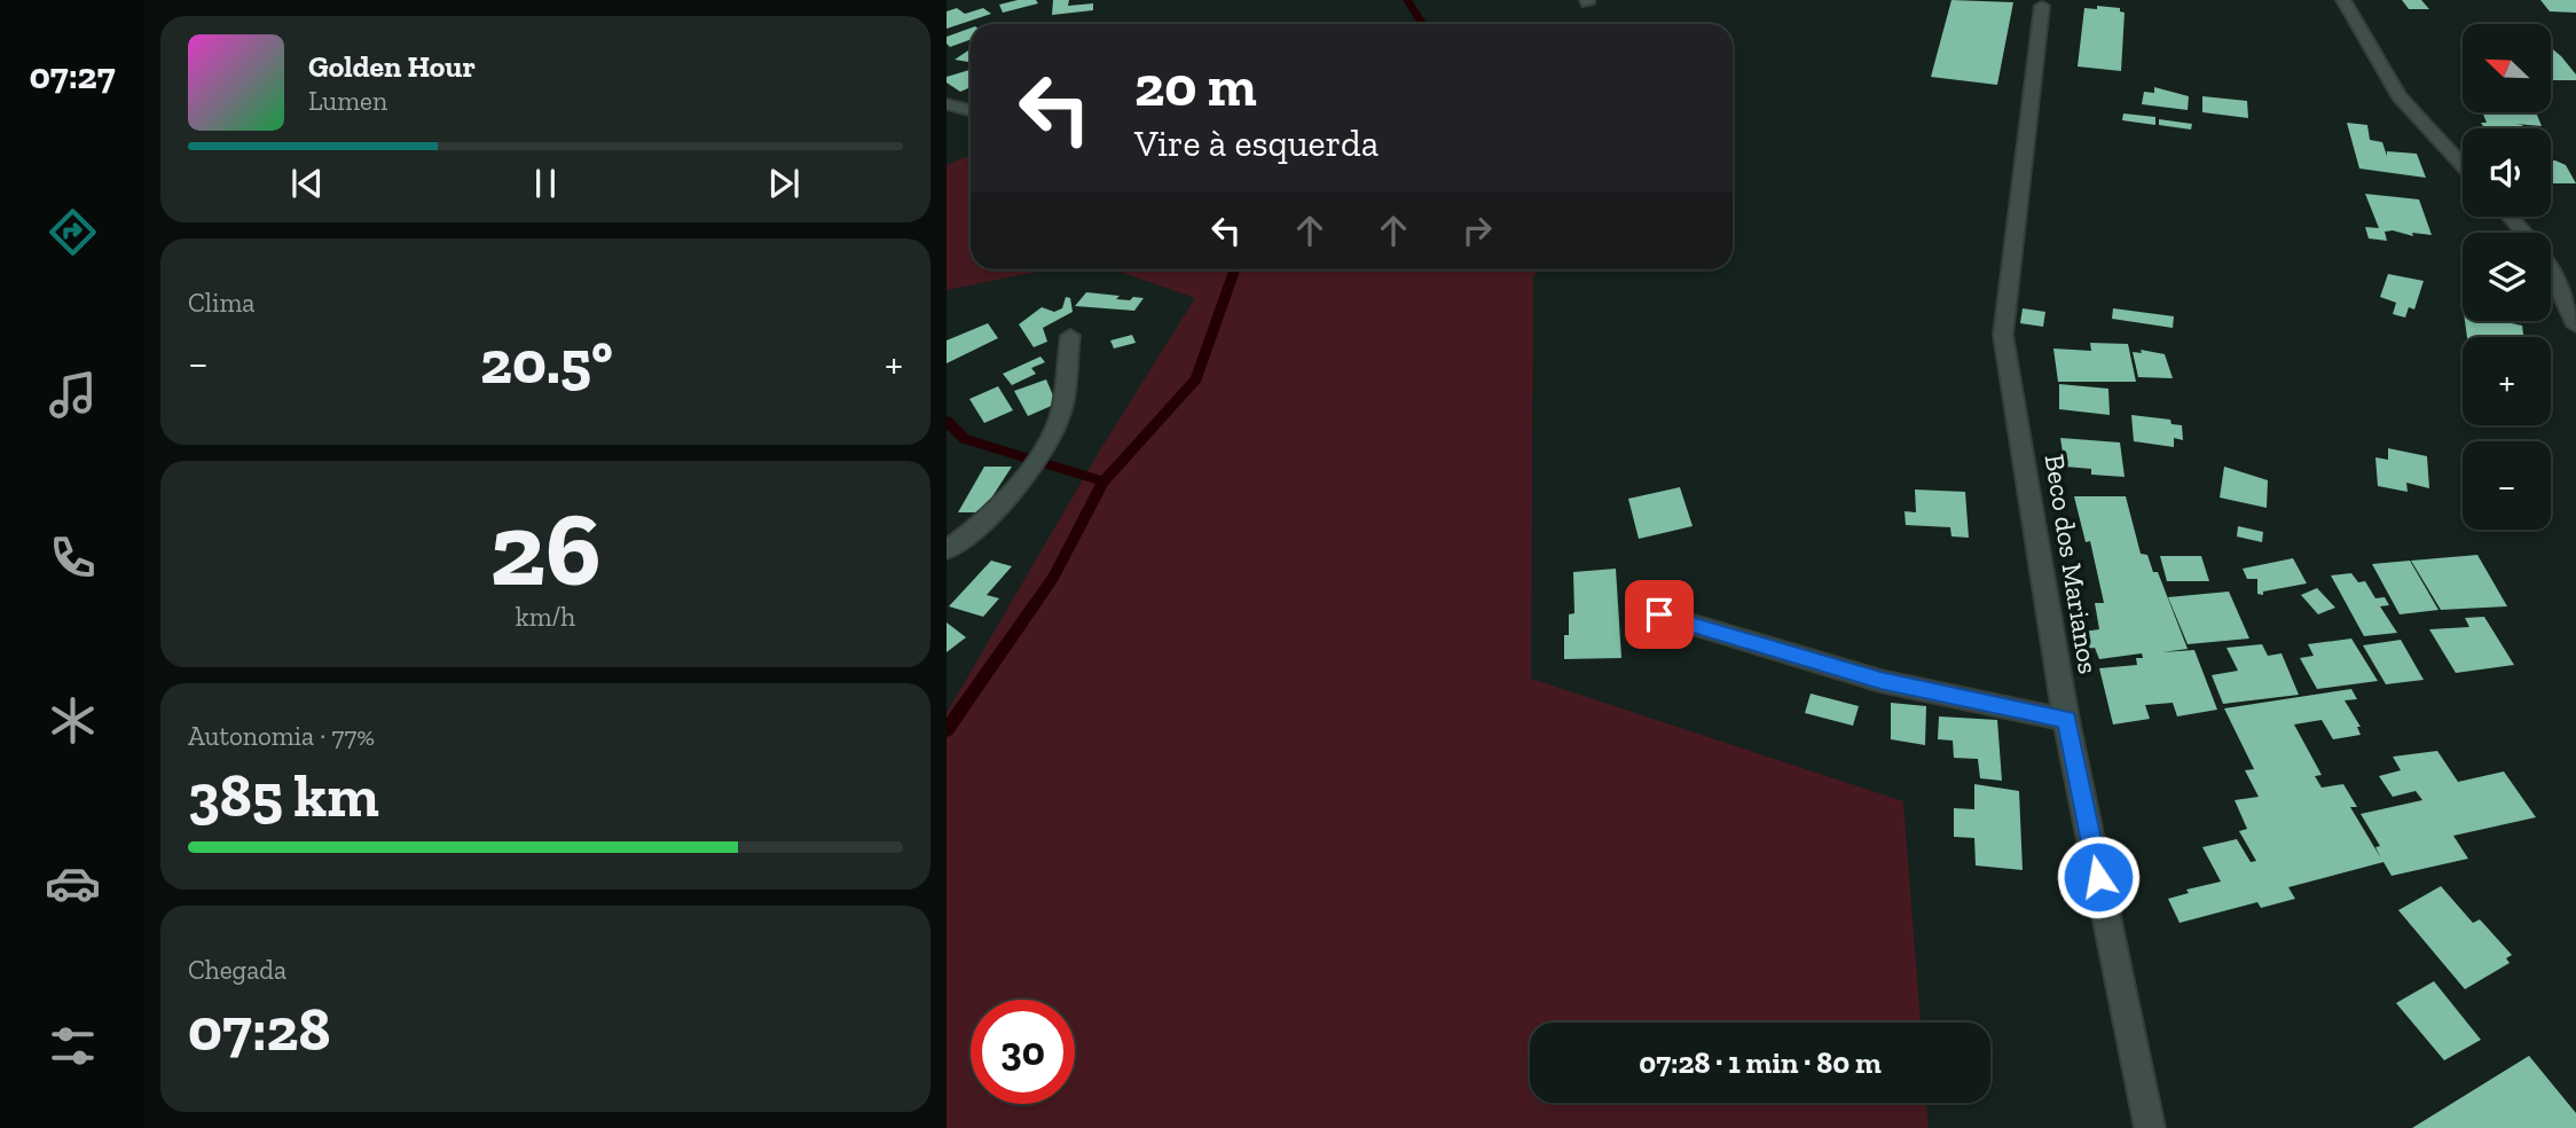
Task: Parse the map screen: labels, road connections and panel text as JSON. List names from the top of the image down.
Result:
{
  "streets": {
    "street": ["Beco dos Marianos"]
  },
  "north": "top left",
  "page": {
    "tabs": "07:27",
    "map_buttons": ["+", "−"],
    "turn": ["20 m", "Vire à esquerda"],
    "song": ["Golden Hour", "Lumen"],
    "tile": [
      "Clima",
      ["26", "km/h"],
      ["Autonomia · 77%", "385 km"],
      ["Chegada", "07:28"]
    ],
    "heat": ["−", "20.5°", "+"],
    "limit": "30",
    "trip": "07:28 · 1 min · 80 m"
  }
}
